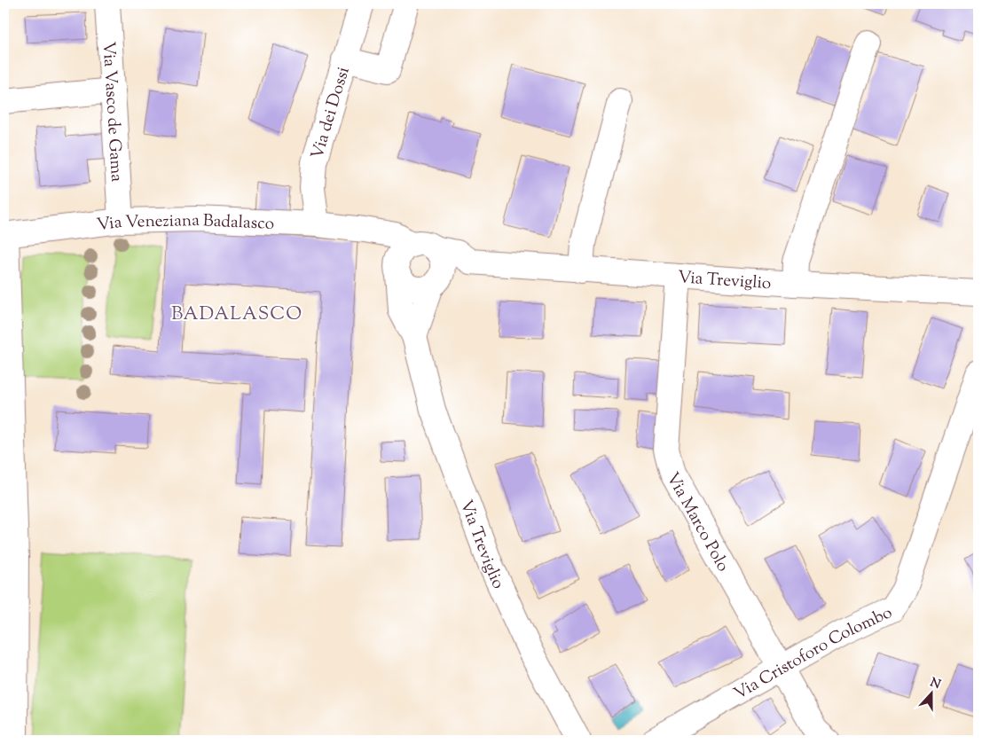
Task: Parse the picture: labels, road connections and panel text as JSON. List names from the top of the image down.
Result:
{
  "streets": {
    "street": [
      "Via Vasco de Gama",
      "Via dei Dossi",
      "Via Veneziana Badalasco",
      "Via Treviglio",
      "Via Marco Polo",
      "Via Cristoforo Colombo"
    ]
  },
  "crossings": [
    ["Via Vasco de Gama", "Via Veneziana Badalasco"],
    ["Via dei Dossi", "Via Veneziana Badalasco"],
    ["Via Veneziana Badalasco", "Via Treviglio"],
    ["Via Treviglio", "Via Marco Polo"],
    ["Via Marco Polo", "Via Cristoforo Colombo"]
  ],
  "districts": ["BADALASCO"],
  "north": "top"
}
